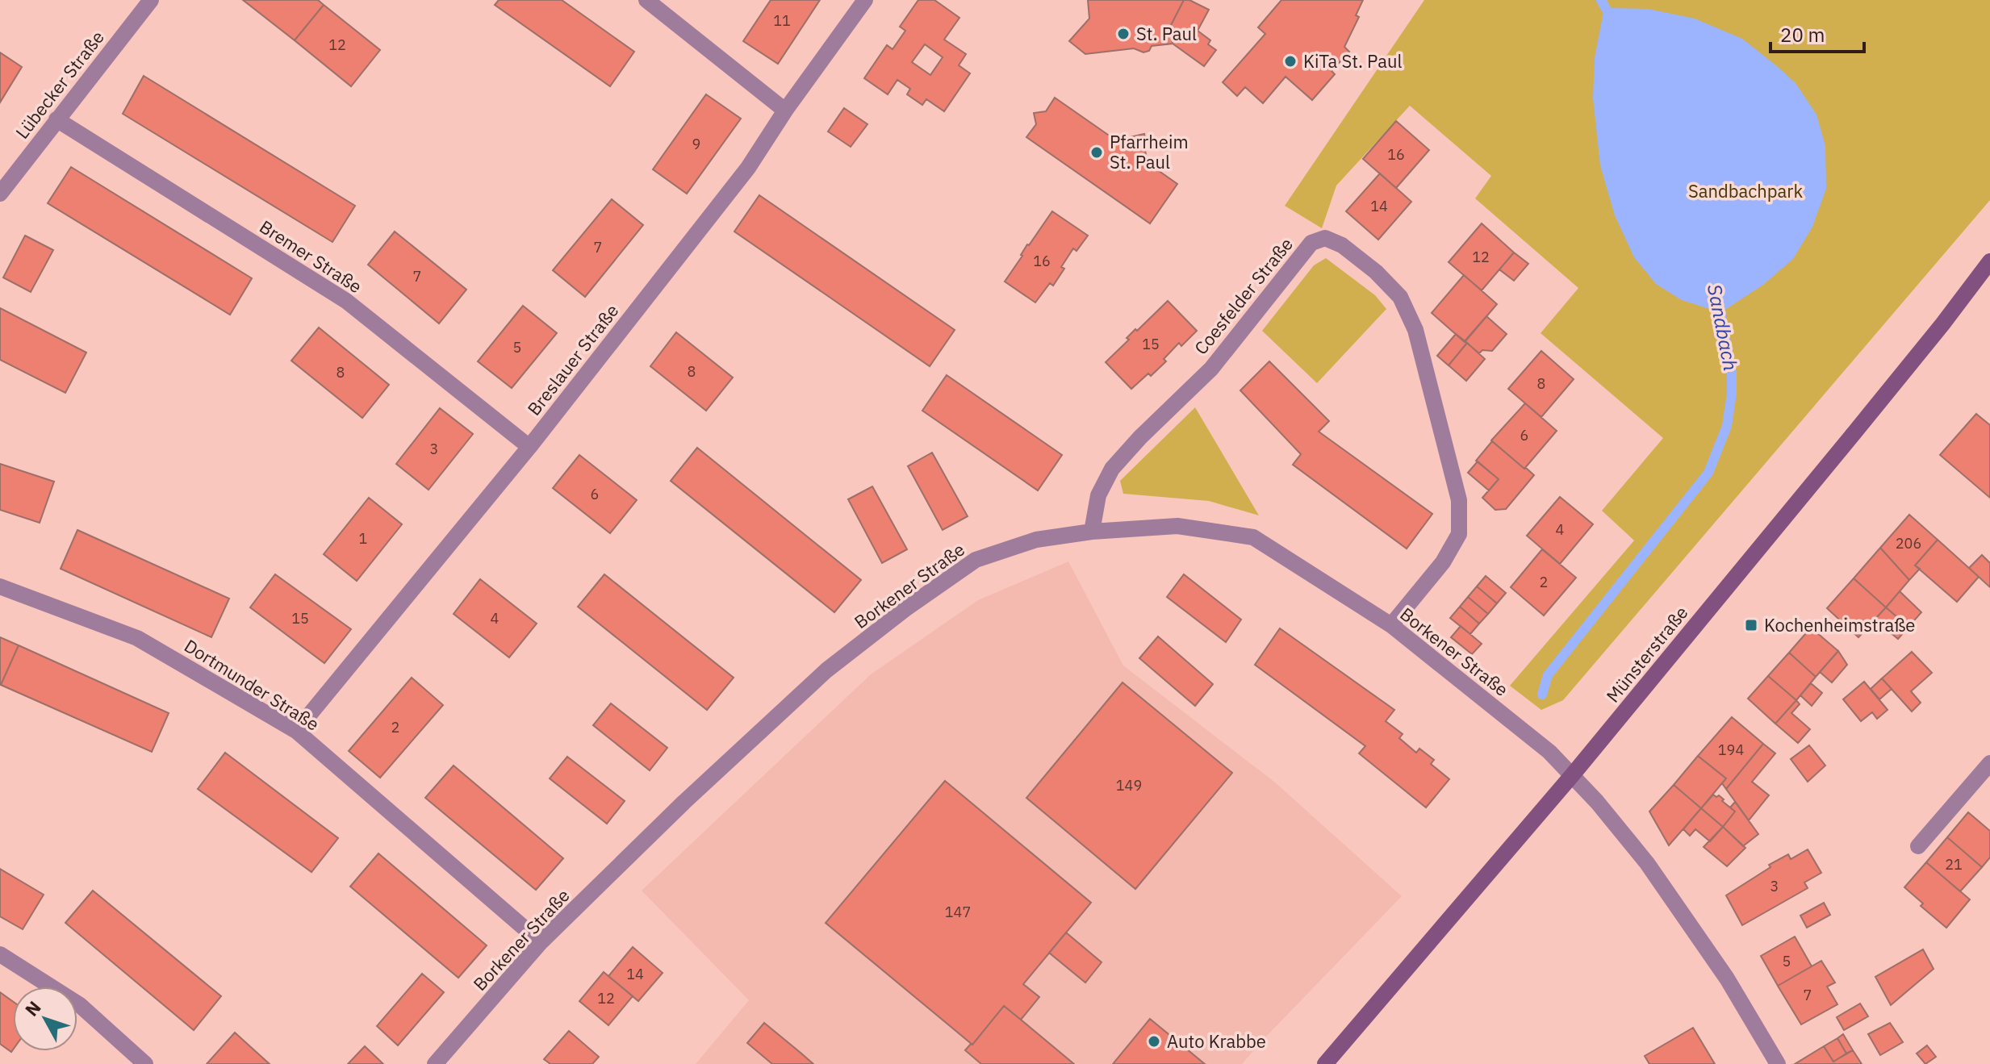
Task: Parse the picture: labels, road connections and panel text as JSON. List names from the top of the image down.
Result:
{
  "streets": {
    "main road": ["Münsterstraße"],
    "street": [
      "Lübecker Straße",
      "Bremer Straße",
      "Coesfelder Straße",
      "Breslauer Straße",
      "Borkener Straße",
      "Dortmunder Straße"
    ]
  },
  "crossings": [
    ["Lübecker Straße", "Bremer Straße"],
    ["Bremer Straße", "Breslauer Straße"],
    ["Coesfelder Straße", "Borkener Straße"],
    ["Breslauer Straße", "Dortmunder Straße"],
    ["Borkener Straße", "Münsterstraße"],
    ["Borkener Straße", "Dortmunder Straße"]
  ],
  "water": ["Sandbach"],
  "parks": ["Sandbachpark"],
  "places": {
    "other": [
      "St. Paul",
      "KiTa St. Paul",
      "Pfarrheim St. Paul",
      "Auto Krabbe"
    ],
    "transit": ["Kochenheimstraße"]
  },
  "house_numbers": [
    "11",
    "12",
    "9",
    "16",
    "14",
    "7",
    "12",
    "16",
    "7",
    "15",
    "5",
    "8",
    "8",
    "8",
    "6",
    "3",
    "6",
    "4",
    "1",
    "206",
    "2",
    "15",
    "4",
    "2",
    "194",
    "149",
    "21",
    "3",
    "147",
    "5",
    "14",
    "7",
    "12"
  ],
  "scale_bar": "20 m",
  "north": "top left"
}
